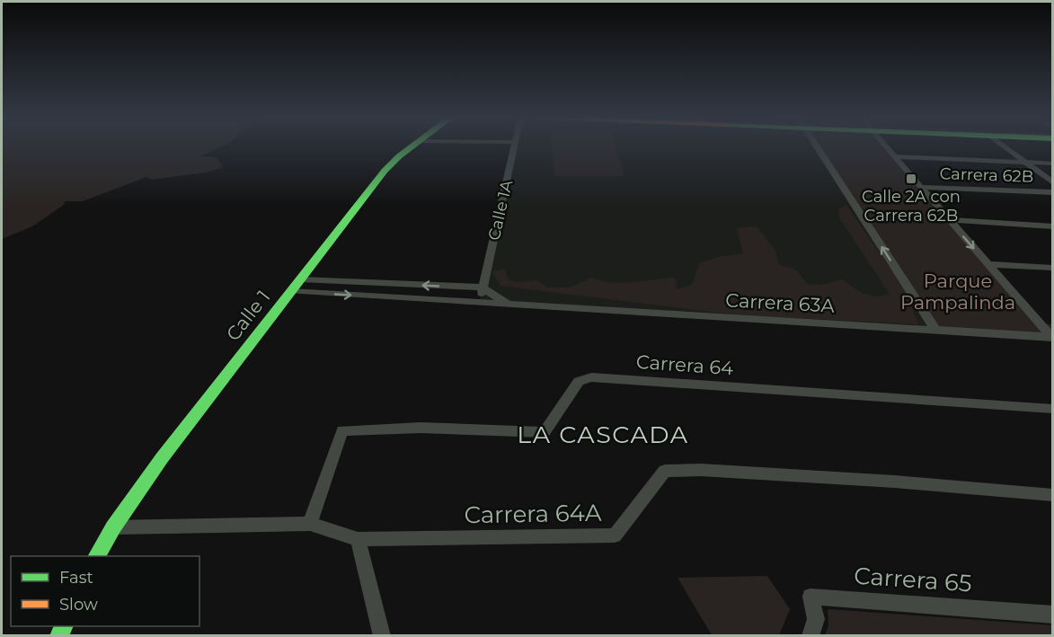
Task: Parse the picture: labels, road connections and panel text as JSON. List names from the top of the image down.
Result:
{
  "streets": {
    "street": [
      "Carrera 62B",
      "Calle 1A",
      "Carrera 63A",
      "Calle 1",
      "Carrera 64",
      "Carrera 64A",
      "Carrera 65"
    ]
  },
  "crossings": [
    ["Calle 1A", "Carrera 63A"],
    ["Carrera 63A", "Calle 1"],
    ["Calle 1", "Carrera 64A"],
    ["Carrera 64", "Carrera 64A"]
  ],
  "districts": ["LA CASCADA"],
  "parks": ["Parque Pampalinda"],
  "places": {
    "transit": ["Calle 2A con Carrera 62B"]
  },
  "legend": ["Fast", "Slow"]
}
